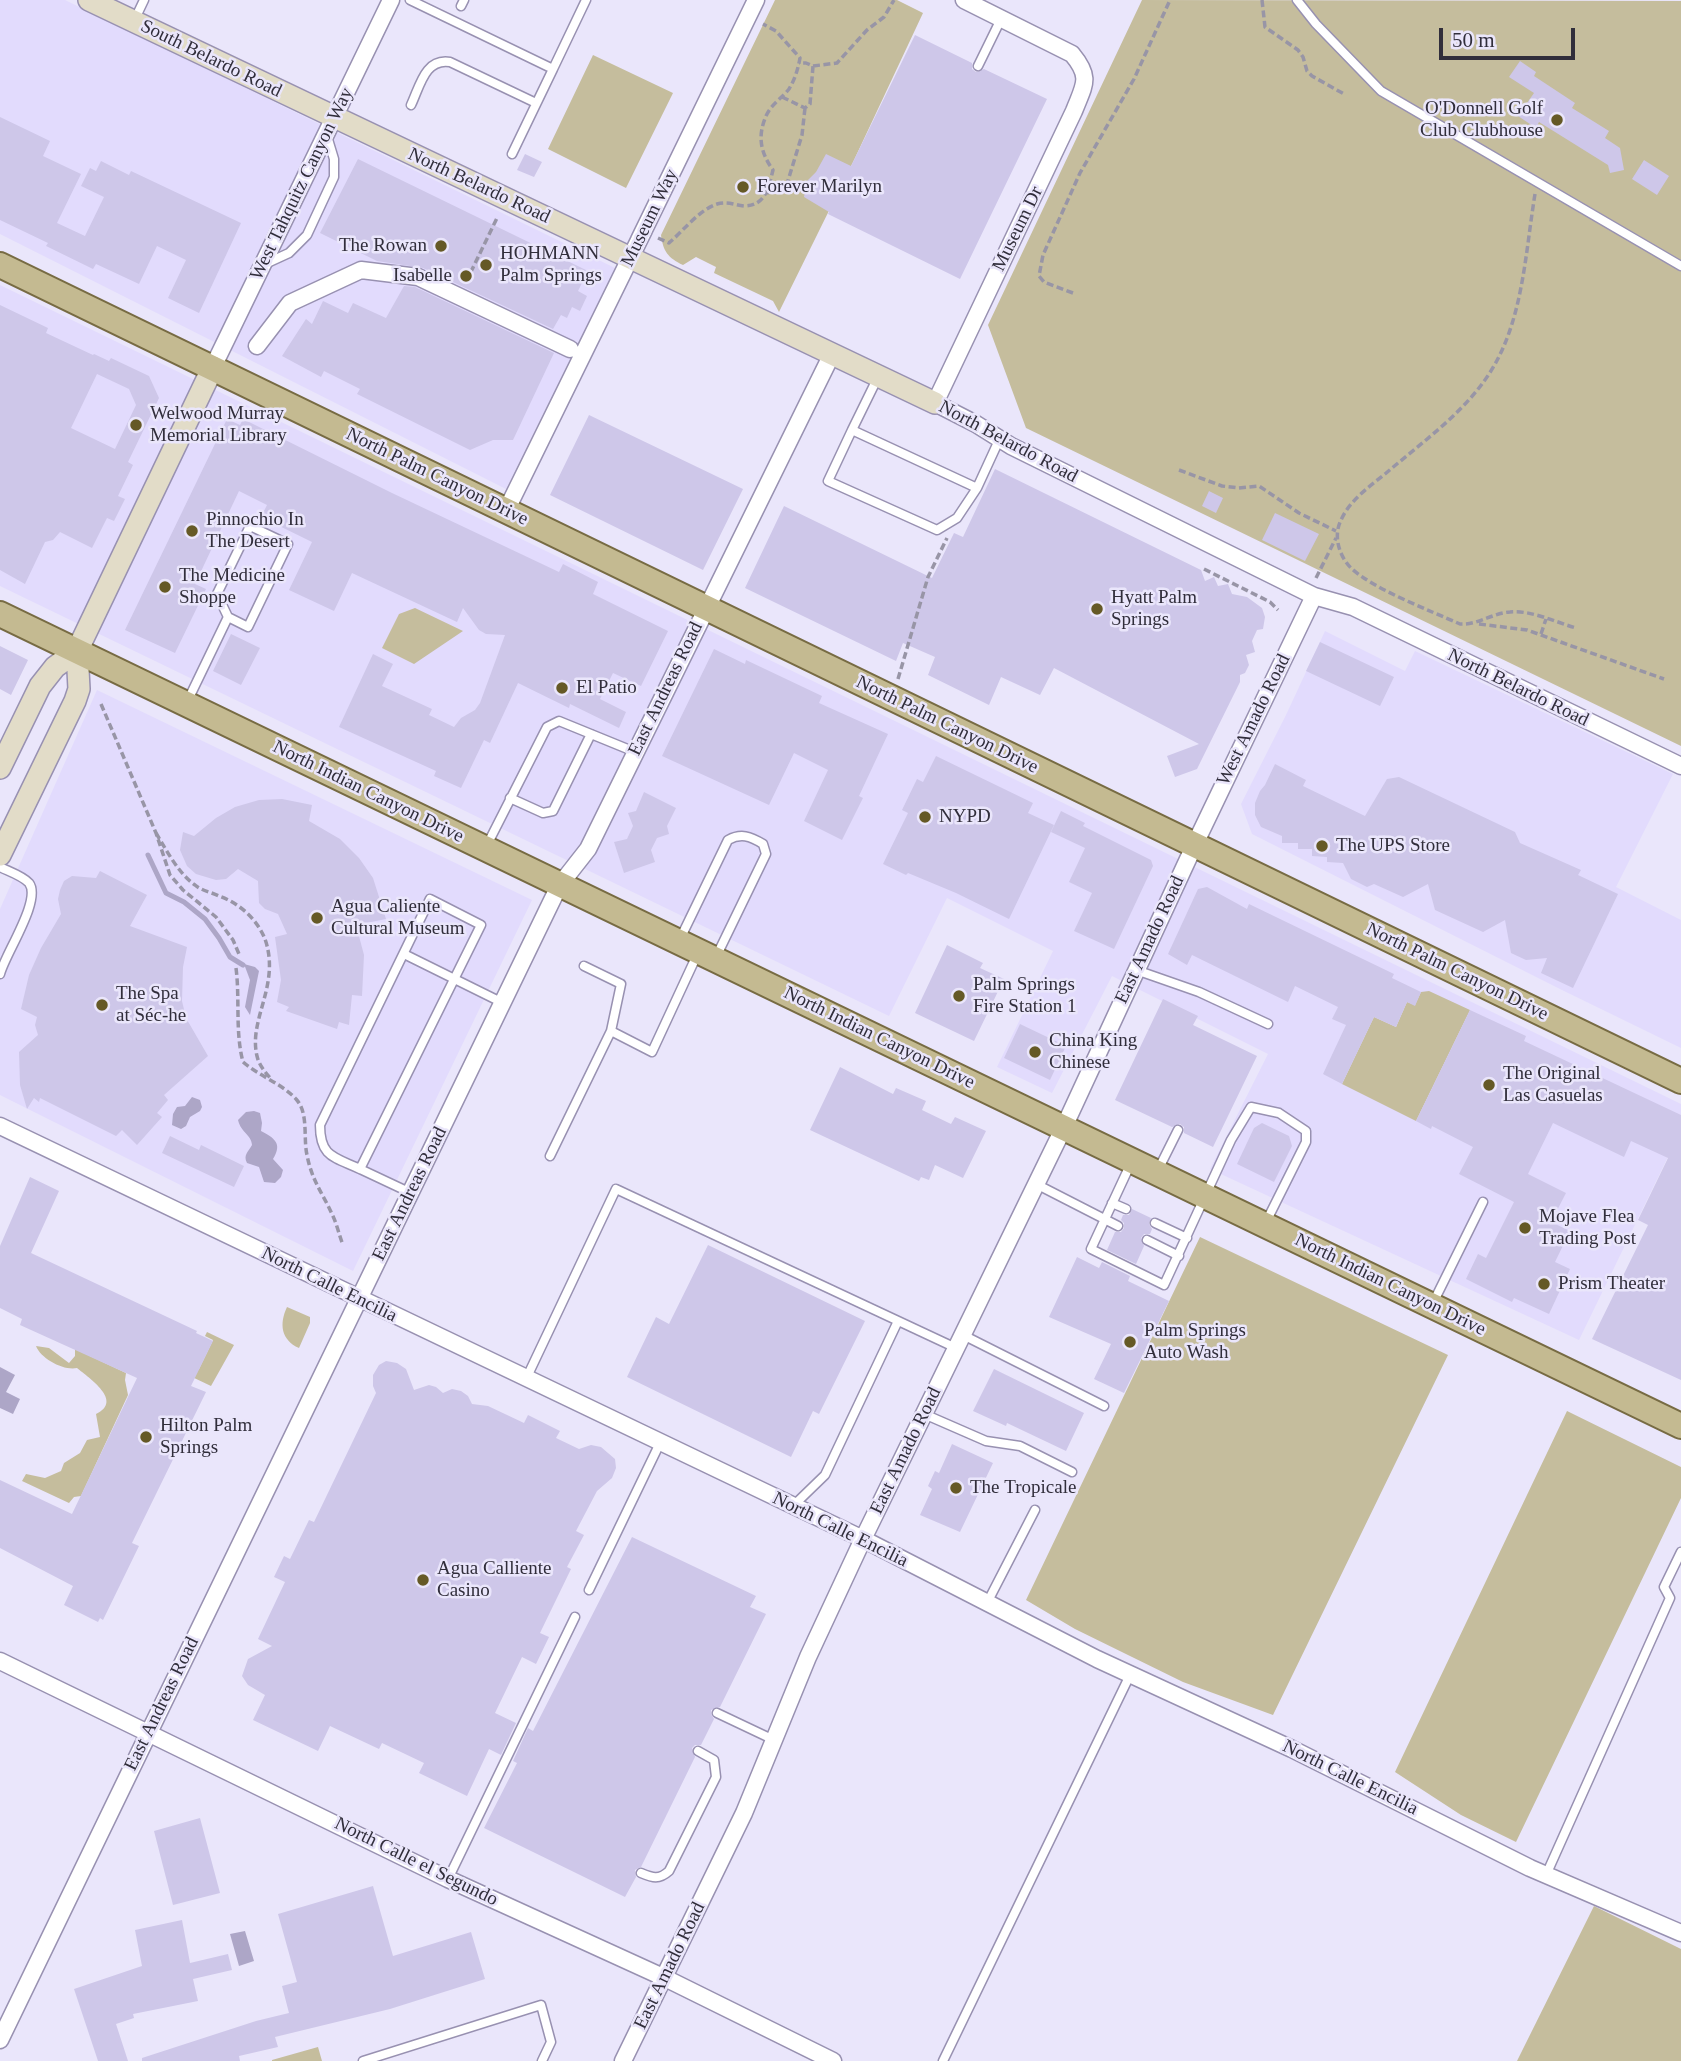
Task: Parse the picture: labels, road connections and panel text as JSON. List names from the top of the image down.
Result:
{
  "streets": {
    "main road": ["North Palm Canyon Drive", "North Indian Canyon Drive"],
    "street": [
      "South Belardo Road",
      "West Tahquitz Canyon Way",
      "North Belardo Road",
      "Museum Way",
      "Museum Dr",
      "East Andreas Road",
      "West Amado Road",
      "East Amado Road",
      "North Calle Encilia",
      "North Calle el Segundo"
    ]
  },
  "crossings": [
    ["South Belardo Road", "West Tahquitz Canyon Way"],
    ["South Belardo Road", "North Belardo Road"],
    ["West Tahquitz Canyon Way", "North Belardo Road"],
    ["West Tahquitz Canyon Way", "North Palm Canyon Drive"],
    ["North Belardo Road", "Museum Way"],
    ["North Belardo Road", "Museum Dr"],
    ["North Belardo Road", "East Andreas Road"],
    ["North Belardo Road", "West Amado Road"],
    ["Museum Way", "North Palm Canyon Drive"],
    ["North Palm Canyon Drive", "East Andreas Road"],
    ["North Palm Canyon Drive", "West Amado Road"],
    ["North Palm Canyon Drive", "East Amado Road"],
    ["East Andreas Road", "North Indian Canyon Drive"],
    ["East Andreas Road", "North Calle Encilia"],
    ["East Andreas Road", "North Calle el Segundo"],
    ["West Amado Road", "East Amado Road"],
    ["North Indian Canyon Drive", "East Amado Road"],
    ["East Amado Road", "North Calle Encilia"],
    ["East Amado Road", "North Calle el Segundo"]
  ],
  "places": [
    "O'Donnell Golf Club Clubhouse",
    "Forever Marilyn",
    "The Rowan",
    "HOHMANN Palm Springs",
    "Isabelle",
    "Welwood Murray Memorial Library",
    "Pinnochio In The Desert",
    "The Medicine Shoppe",
    "Hyatt Palm Springs",
    "El Patio",
    "NYPD",
    "The UPS Store",
    "Agua Caliente Cultural Museum",
    "Palm Springs Fire Station 1",
    "The Spa at Séc-he",
    "China King Chinese",
    "The Original Las Casuelas",
    "Mojave Flea Trading Post",
    "Prism Theater",
    "Palm Springs Auto Wash",
    "Hilton Palm Springs",
    "The Tropicale",
    "Agua Calliente Casino"
  ],
  "scale_bar": "50 m"
}
